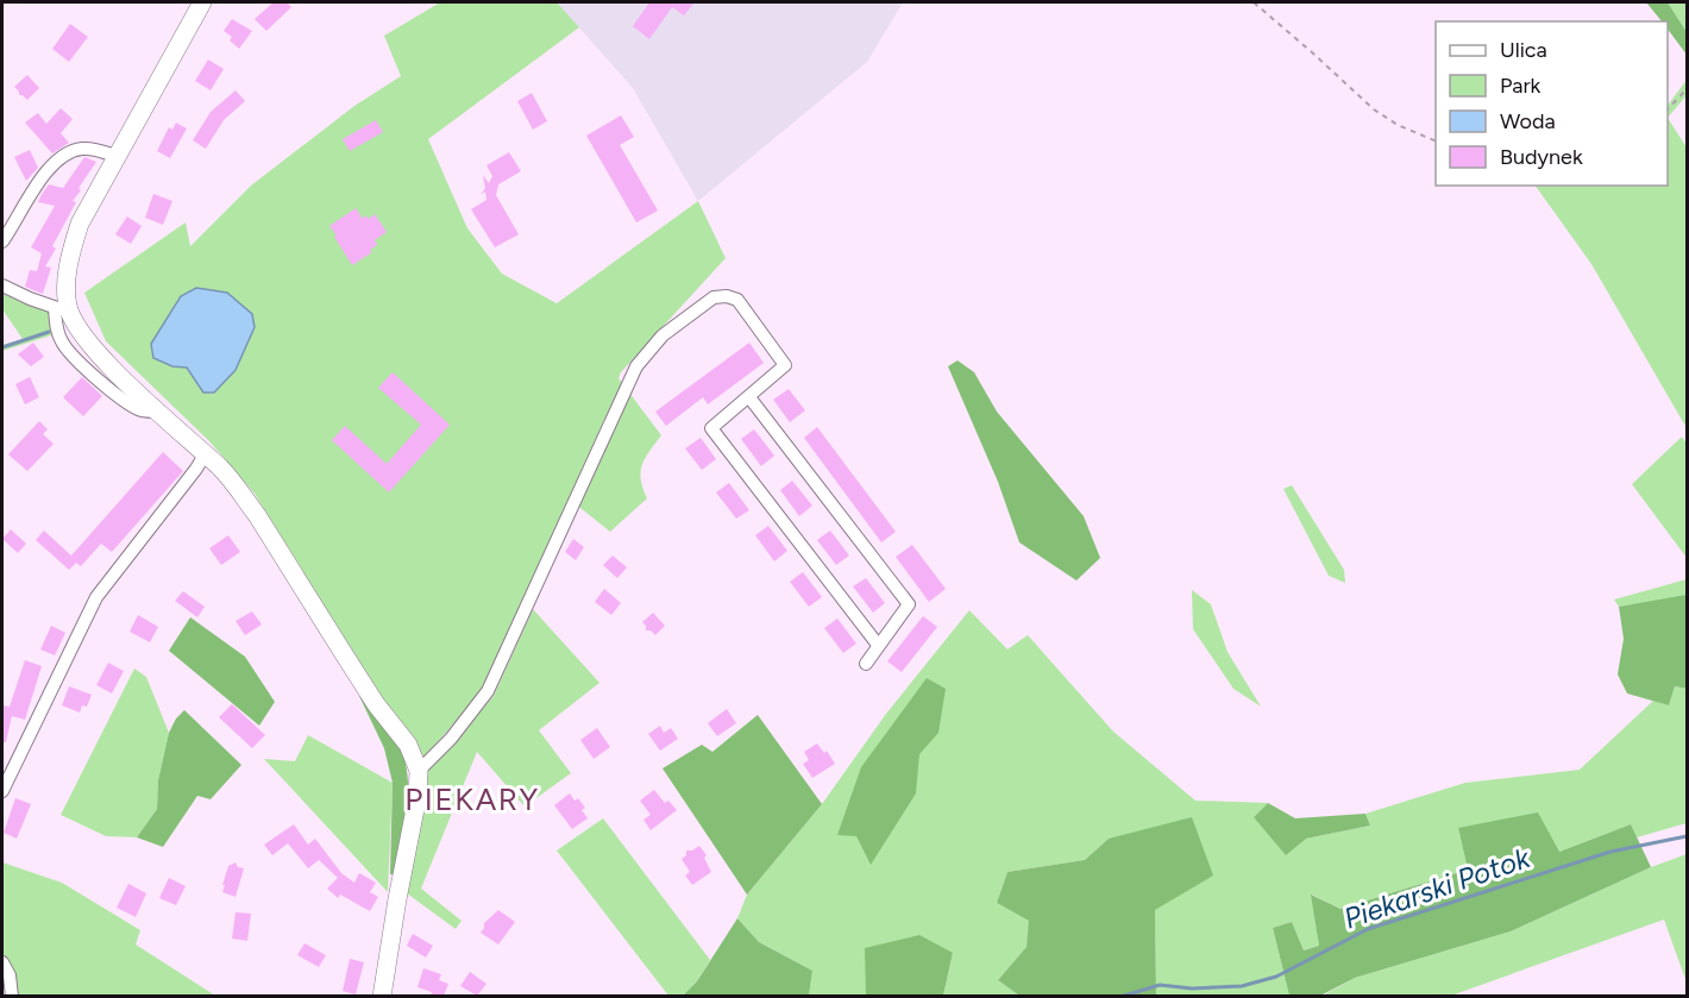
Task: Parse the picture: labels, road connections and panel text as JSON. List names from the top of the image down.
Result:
{
  "districts": ["PIEKARY"],
  "water": ["Piekarski Potok"],
  "legend": [
    "Ulica",
    "Park",
    "Woda",
    "Budynek"
  ]
}
